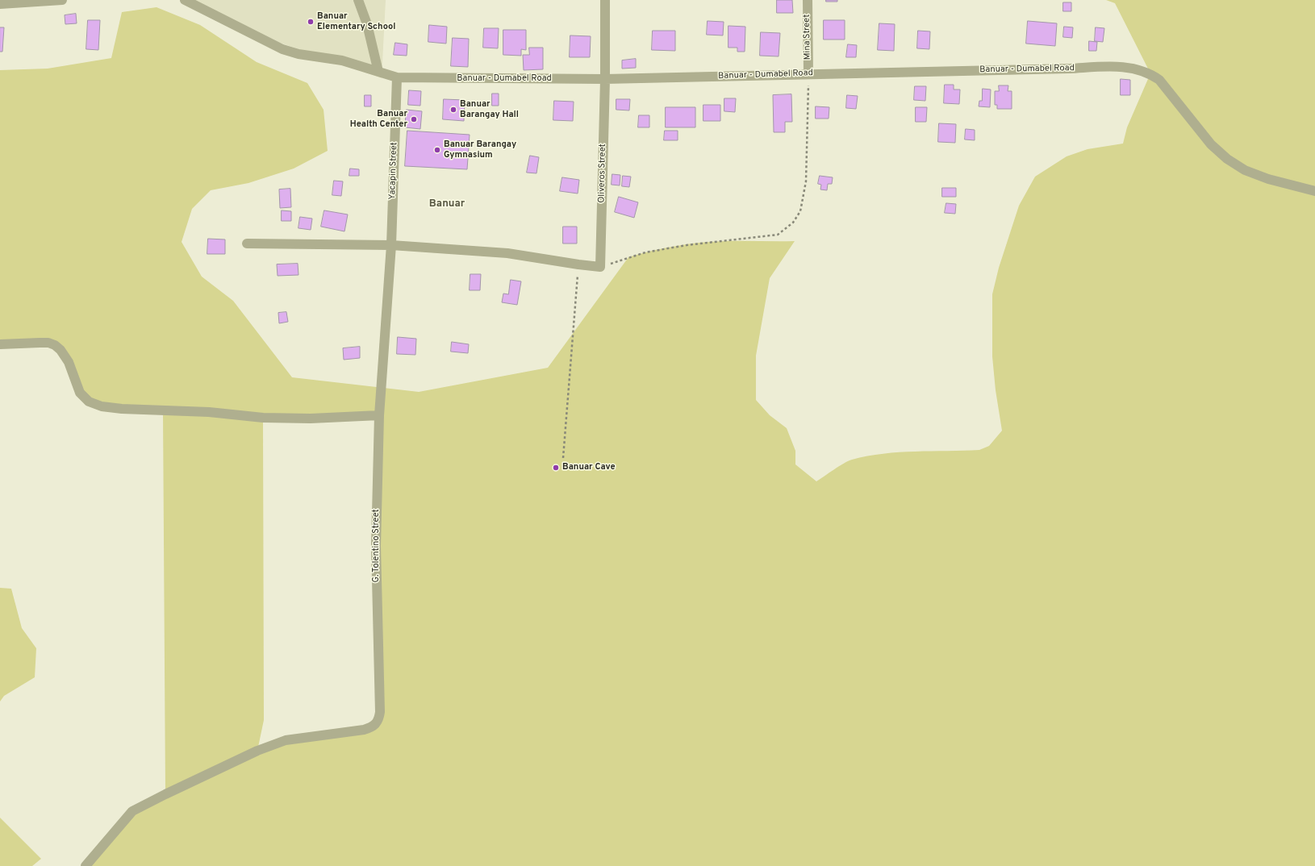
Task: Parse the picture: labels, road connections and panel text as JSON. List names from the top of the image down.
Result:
{
  "streets": {
    "street": [
      "Mina Street",
      "Banuar - Dumabel Road",
      "Yacapin Street",
      "Oliveros Street",
      "G. Tolentino Street"
    ]
  },
  "crossings": [
    ["Mina Street", "Banuar - Dumabel Road"],
    ["Banuar - Dumabel Road", "Yacapin Street"],
    ["Banuar - Dumabel Road", "Oliveros Street"],
    ["Yacapin Street", "G. Tolentino Street"]
  ],
  "districts": ["Banuar"],
  "places": [
    "Banuar Elementary School",
    "Banuar Barangay Hall",
    "Banuar Health Center",
    "Banuar Barangay Gymnasium",
    "Banuar Cave"
  ]
}
